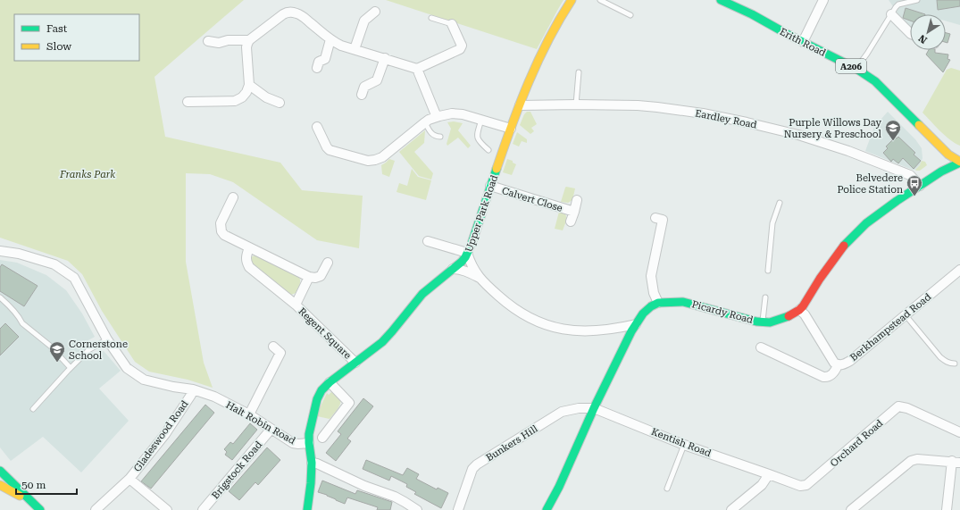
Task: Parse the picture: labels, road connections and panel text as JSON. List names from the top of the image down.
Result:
{
  "streets": {
    "main road": [
      "Erith Road",
      "A206",
      "Upper Park Road",
      "Picardy Road"
    ],
    "street": [
      "Eardley Road",
      "Calvert Close",
      "Berkhampstead Road",
      "Regent Square",
      "Halt Robin Road",
      "Gladeswood Road",
      "Kentish Road",
      "Bunkers Hill",
      "Orchard Road",
      "Brigstock Road"
    ]
  },
  "crossings": [
    ["Erith Road", "Picardy Road"],
    ["Eardley Road", "Upper Park Road"],
    ["Eardley Road", "Picardy Road"],
    ["Calvert Close", "Upper Park Road"],
    ["Upper Park Road", "Regent Square"],
    ["Upper Park Road", "Halt Robin Road"],
    ["Picardy Road", "Berkhampstead Road"],
    ["Halt Robin Road", "Gladeswood Road"],
    ["Halt Robin Road", "Brigstock Road"],
    ["Kentish Road", "Bunkers Hill"],
    ["Kentish Road", "Orchard Road"]
  ],
  "parks": ["Franks Park"],
  "places": {
    "school or university": ["Purple Willows Day Nursery & Preschool", "Cornerstone School"],
    "bus stop": ["Belvedere Police Station"]
  },
  "legend": ["Fast", "Slow"],
  "scale_bar": "50 m",
  "north": "bottom left"
}
